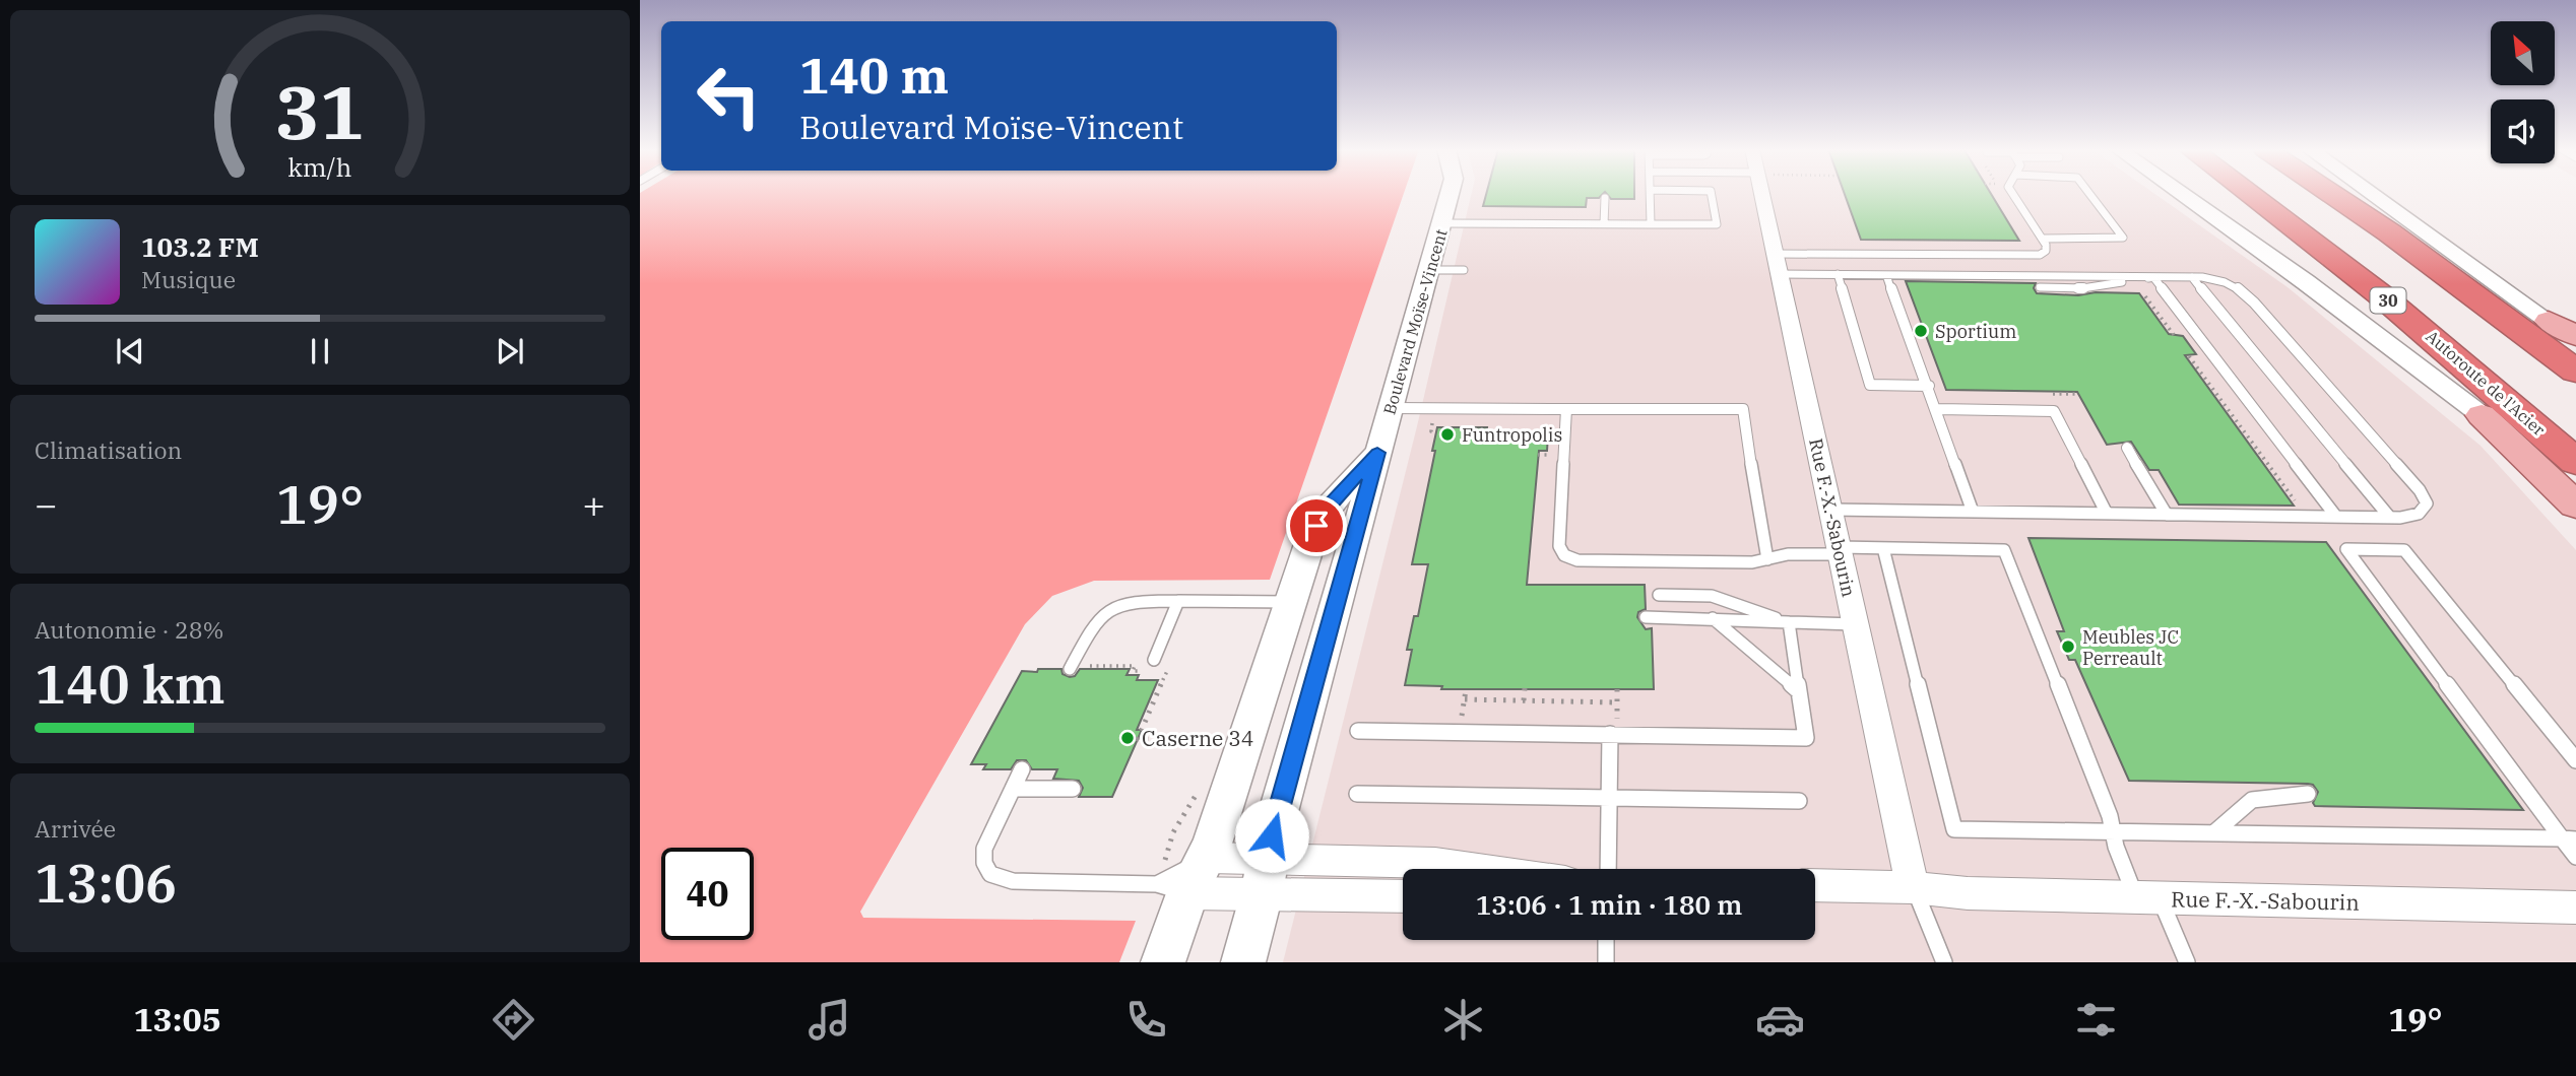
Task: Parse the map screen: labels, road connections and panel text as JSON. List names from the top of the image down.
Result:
{
  "streets": {
    "highway": ["30", "Autoroute de l'Acier"],
    "street": ["Boulevard Moïse-Vincent", "Rue F.-X.-Sabourin"]
  },
  "places": [
    "Sportium",
    "Funtropolis",
    "Meubles JC Perreault",
    "Caserne 34"
  ],
  "north": "top left",
  "page": {
    "turn": ["140 m", "Boulevard Moïse-Vincent"],
    "song": ["103.2 FM", "Musique"],
    "tile": [
      "Climatisation",
      ["Autonomie · 28%", "140 km"],
      ["Arrivée", "13:06"]
    ],
    "heat": ["−", "19°", "+"],
    "limit": "40",
    "trip": "13:06 · 1 min · 180 m",
    "tabs": ["13:05", "19°"],
    "gauge": ["31", "km/h"]
  }
}
